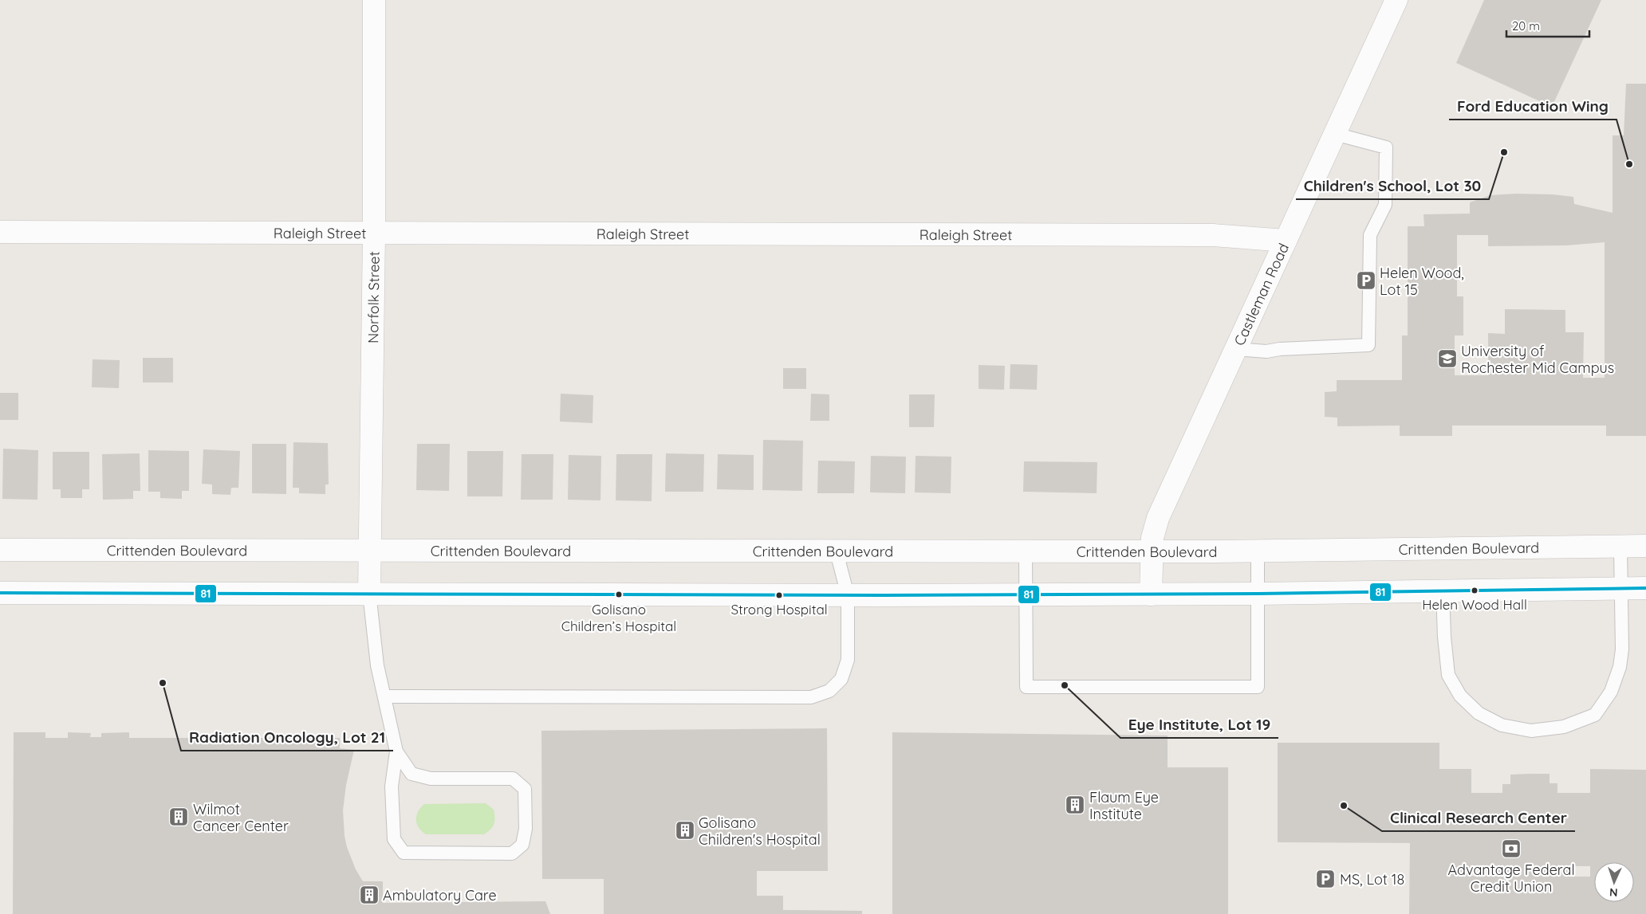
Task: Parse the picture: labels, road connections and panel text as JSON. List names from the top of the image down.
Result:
{
  "streets": {
    "street": [
      "Raleigh Street",
      "Castleman Road",
      "Norfolk Street",
      "Crittenden Boulevard"
    ]
  },
  "crossings": [
    ["Raleigh Street", "Castleman Road"],
    ["Raleigh Street", "Norfolk Street"],
    ["Castleman Road", "Crittenden Boulevard"],
    ["Norfolk Street", "Crittenden Boulevard"]
  ],
  "places": {
    "other": [
      "Children's School, Lot 30",
      "Ford Education Wing",
      "Helen Wood Hall",
      "Golisano Children’s Hospital",
      "Strong Hospital",
      "Radiation Oncology, Lot 21",
      "Eye Institute, Lot 19",
      "Clinical Research Center"
    ],
    "parking": ["Helen Wood, Lot 15", "MS, Lot 18"],
    "school or university": ["University of Rochester Mid Campus"],
    "building": [
      "Flaum Eye Institute",
      "Wilmot Cancer Center",
      "Golisano Children's Hospital",
      "Ambulatory Care"
    ],
    "bank": ["Advantage Federal Credit Union"]
  },
  "lines": ["transit line 81"],
  "scale_bar": "20 m",
  "north": "bottom"
}
